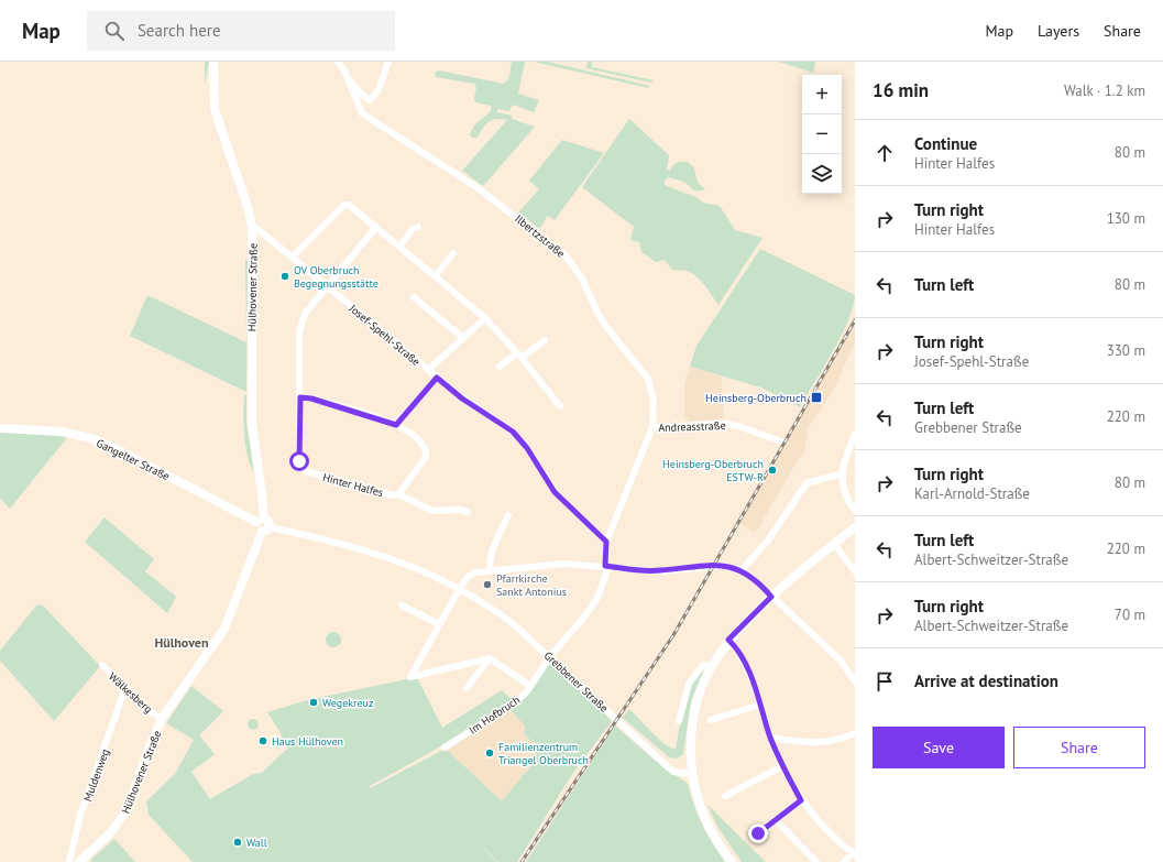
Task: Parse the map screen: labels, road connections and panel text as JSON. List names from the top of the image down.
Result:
{
  "streets": {
    "main road": ["Hülhovener Straße", "Gangelter Straße"],
    "street": [
      "Ilbertzstraße",
      "Josef-Spehl-Straße",
      "Andreasstraße",
      "Hinter Halfes",
      "Grebbener Straße",
      "Wälkesberg",
      "Im Hofbruch",
      "Muldenweg"
    ]
  },
  "crossings": [
    ["Ilbertzstraße", "Josef-Spehl-Straße"],
    ["Ilbertzstraße", "Andreasstraße"],
    ["Hülhovener Straße", "Josef-Spehl-Straße"],
    ["Hülhovener Straße", "Gangelter Straße"],
    ["Hülhovener Straße", "Grebbener Straße"],
    ["Hülhovener Straße", "Wälkesberg"],
    ["Josef-Spehl-Straße", "Hinter Halfes"],
    ["Wälkesberg", "Muldenweg"]
  ],
  "districts": ["Hülhoven"],
  "places": {
    "other": [
      "OV Oberbruch Begegnungsstätte",
      "Heinsberg-Oberbruch ESTW-R",
      "Pfarrkirche Sankt Antonius",
      "Wegekreuz",
      "Haus Hülhoven",
      "Familienzentrum Triangel Oberbruch",
      "Wall"
    ],
    "transit": ["Heinsberg-Oberbruch"]
  },
  "page": {
    "header": "Map",
    "search": "Search here",
    "nav": ["Map", "Layers", "Share"],
    "heading": ["16 min", "Walk · 1.2 km"],
    "map_buttons": ["+", "−"],
    "list": [
      ["Continue", "Hinter Halfes", "80 m"],
      ["Turn right", "Hinter Halfes", "130 m"],
      ["Turn left", "80 m"],
      ["Turn right", "Josef-Spehl-Straße", "330 m"],
      ["Turn left", "Grebbener Straße", "220 m"],
      ["Turn right", "Karl-Arnold-Straße", "80 m"],
      ["Turn left", "Albert-Schweitzer-Straße", "220 m"],
      ["Turn right", "Albert-Schweitzer-Straße", "70 m"],
      "Arrive at destination"
    ],
    "buttons": ["Save", "Share"]
  }
}
